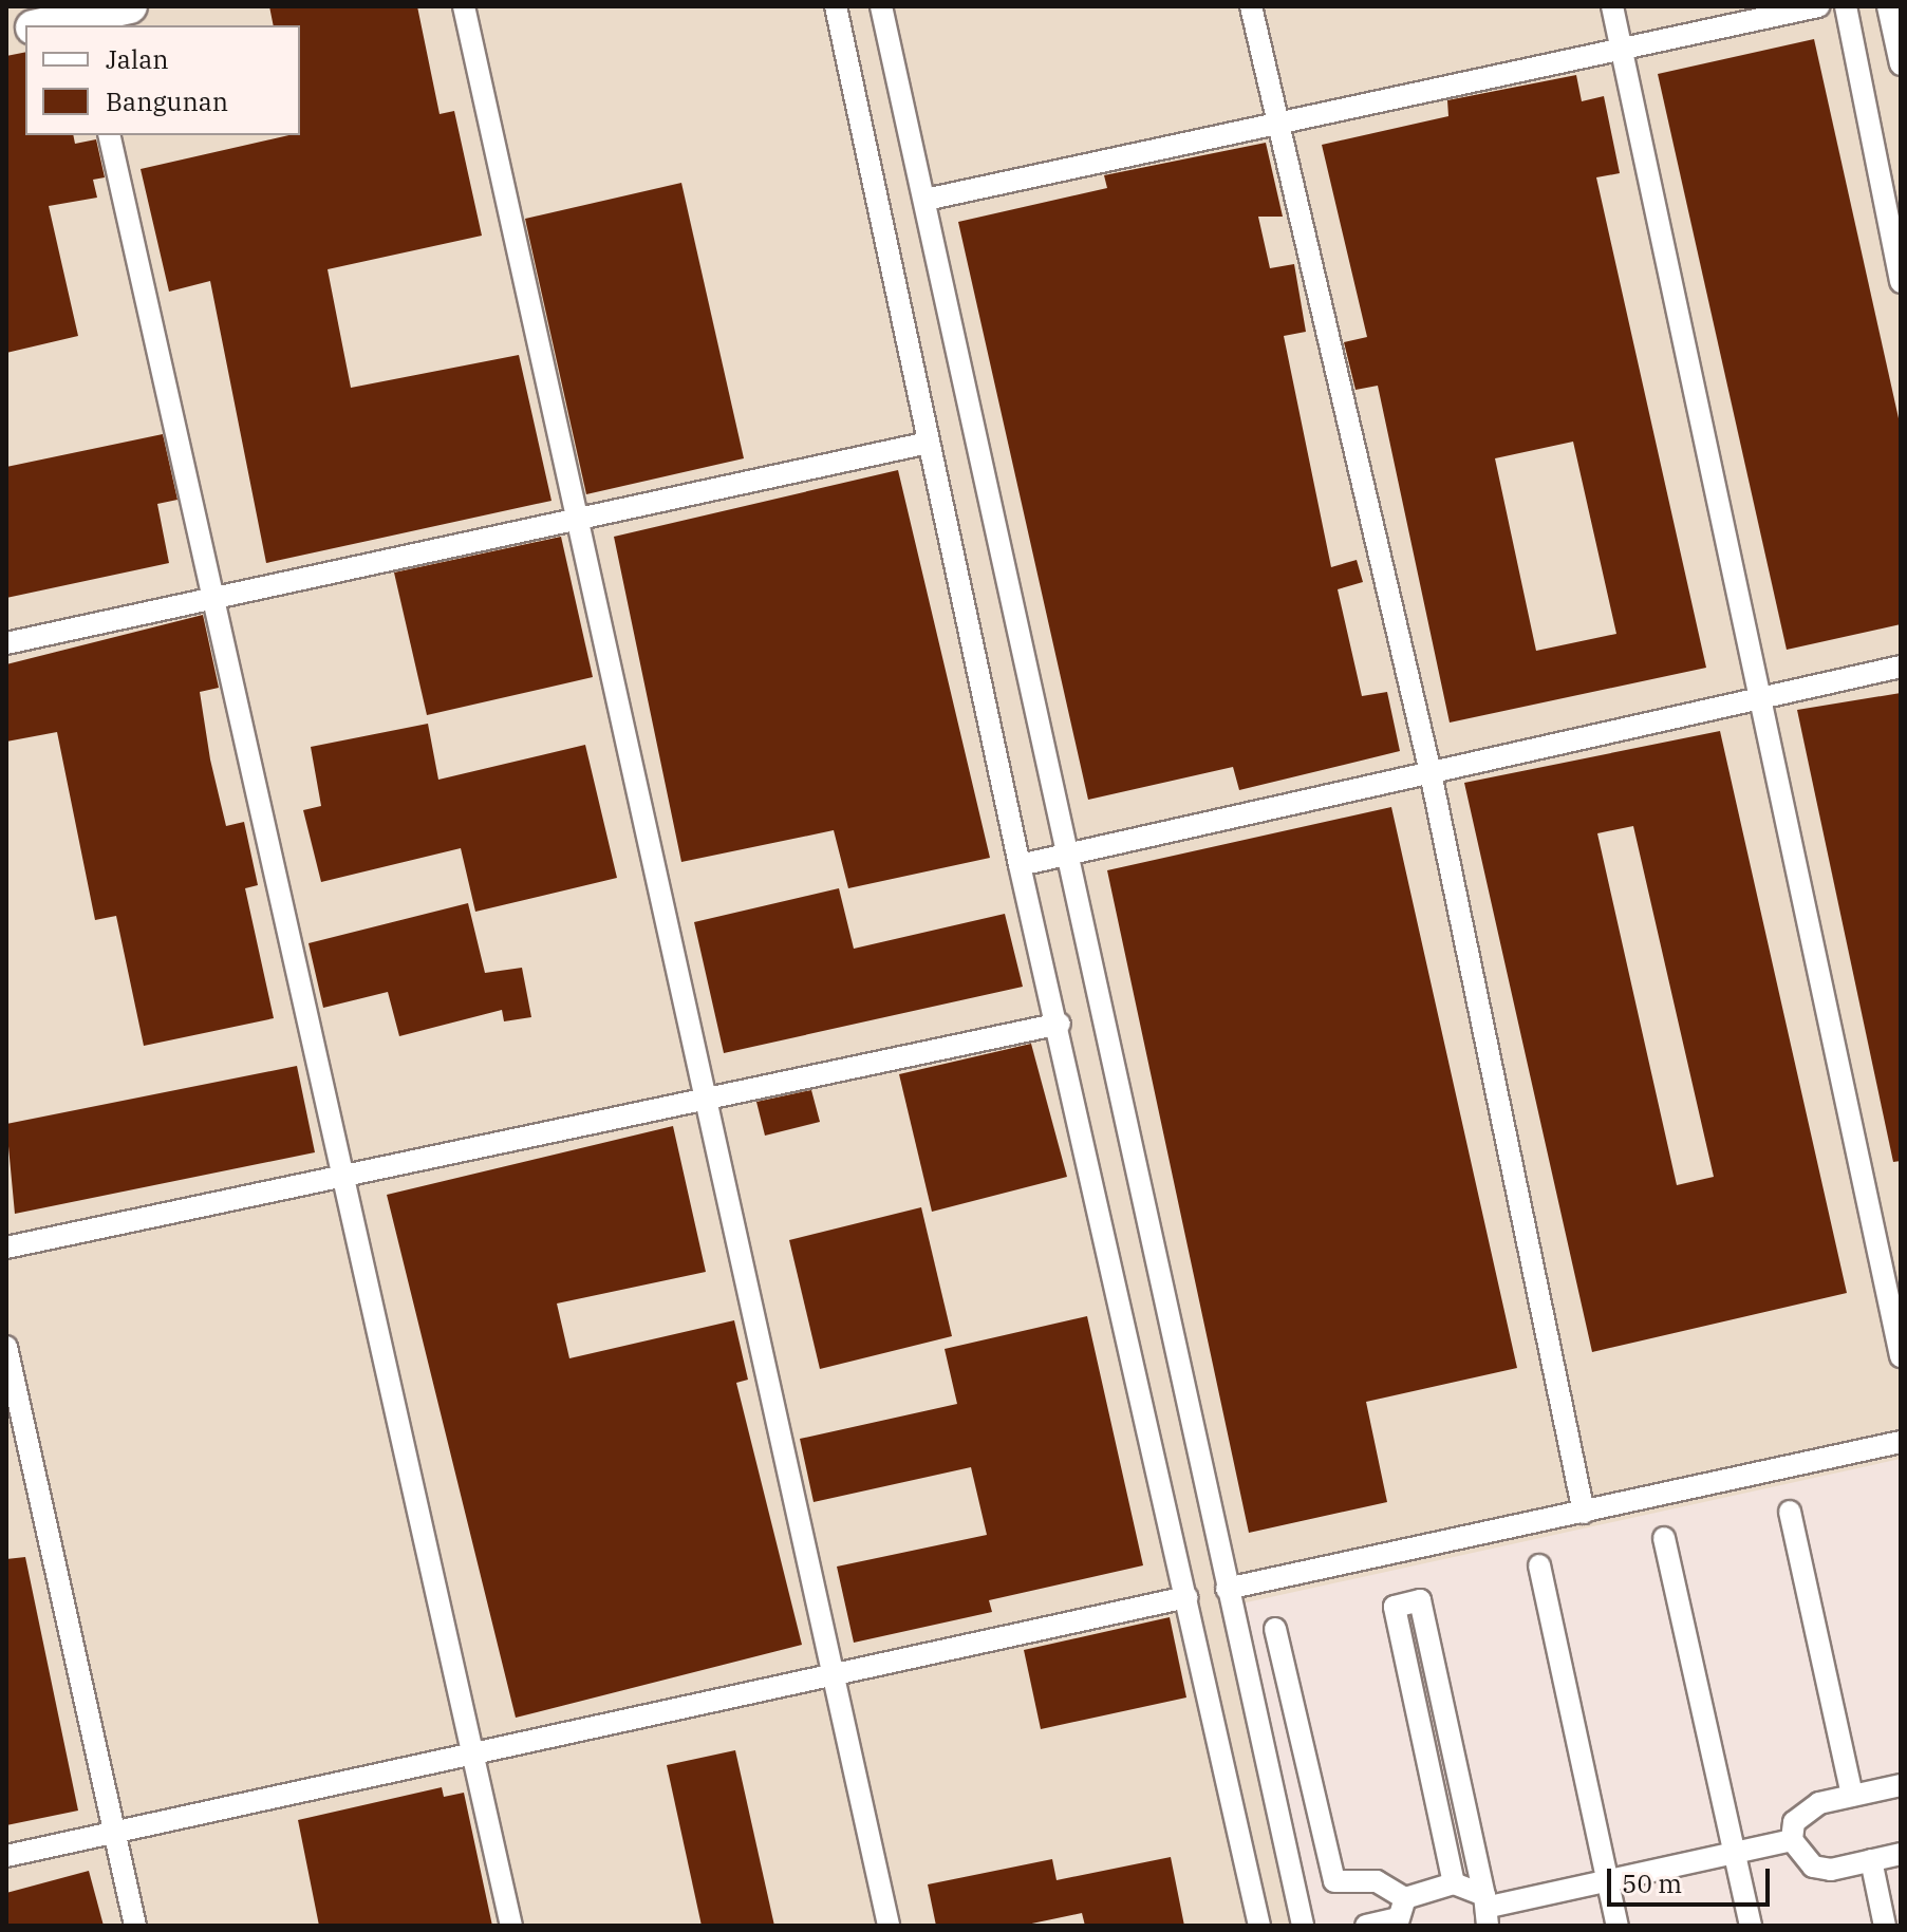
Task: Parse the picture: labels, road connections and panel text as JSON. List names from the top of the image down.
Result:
{
  "legend": ["Jalan", "Bangunan"],
  "scale_bar": "50 m"
}
